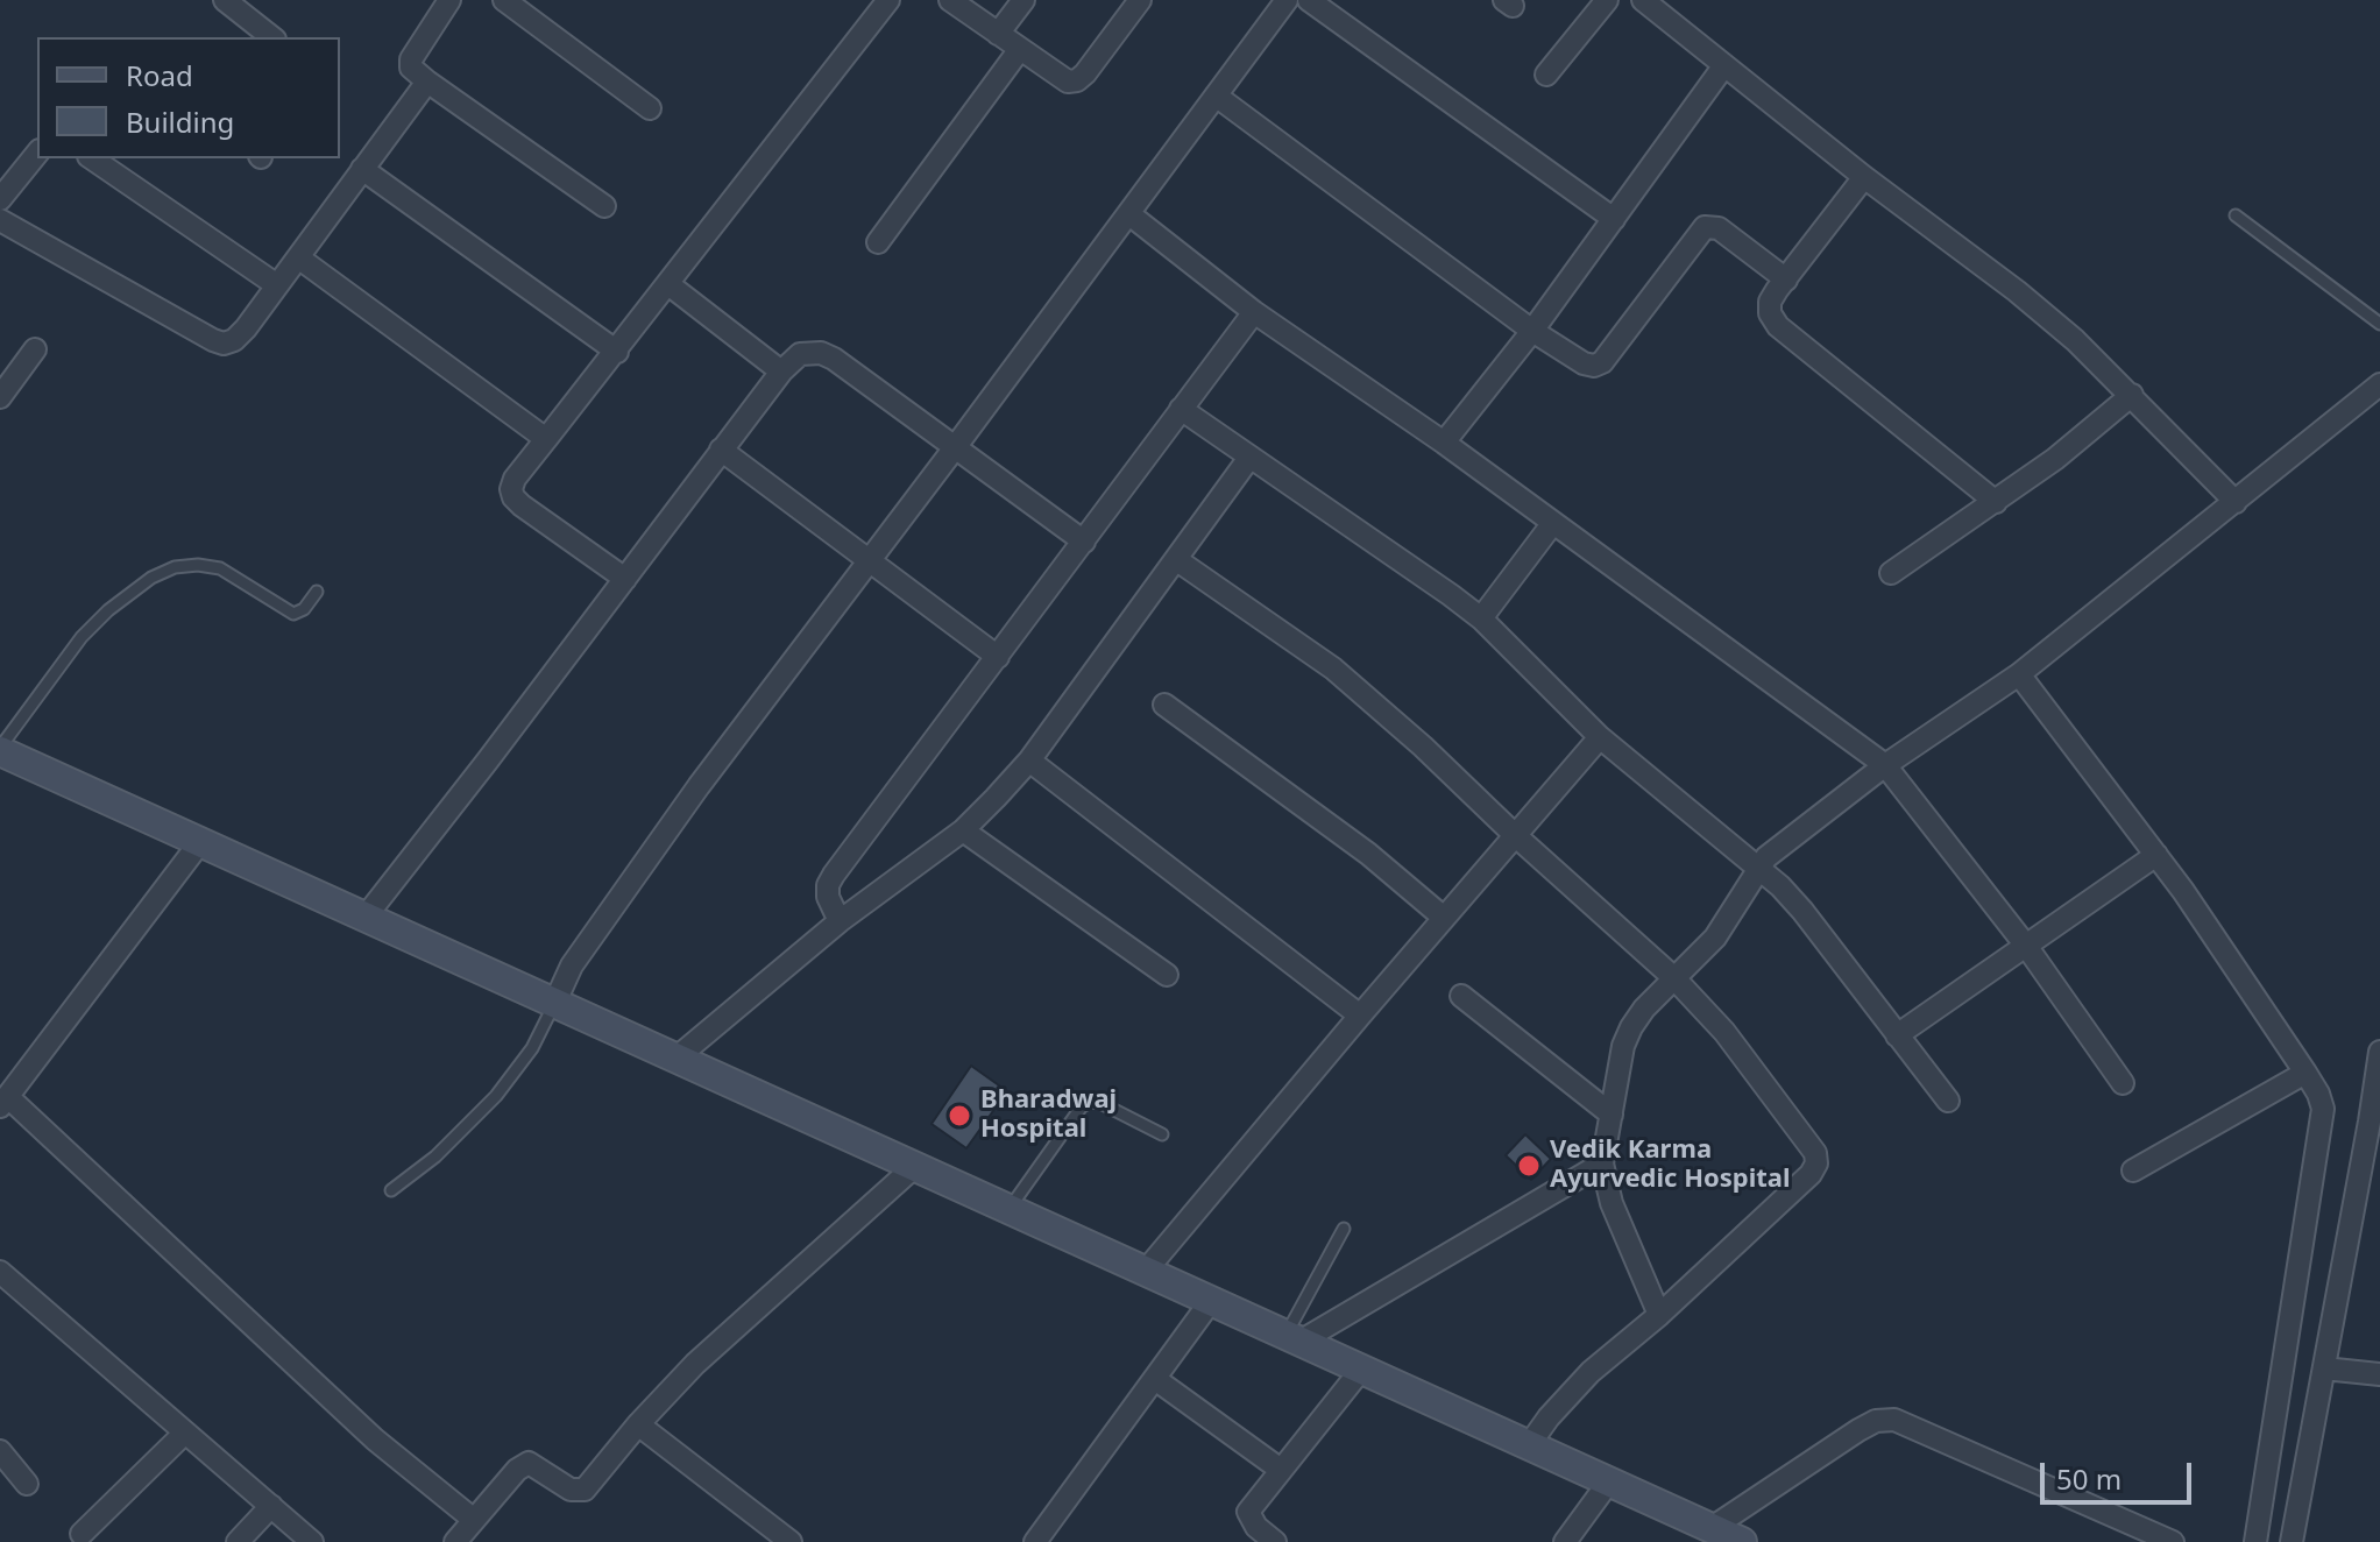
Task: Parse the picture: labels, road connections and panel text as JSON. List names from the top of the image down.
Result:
{
  "places": ["Bharadwaj Hospital", "Vedik Karma Ayurvedic Hospital"],
  "legend": ["Road", "Building"],
  "scale_bar": "50 m"
}
